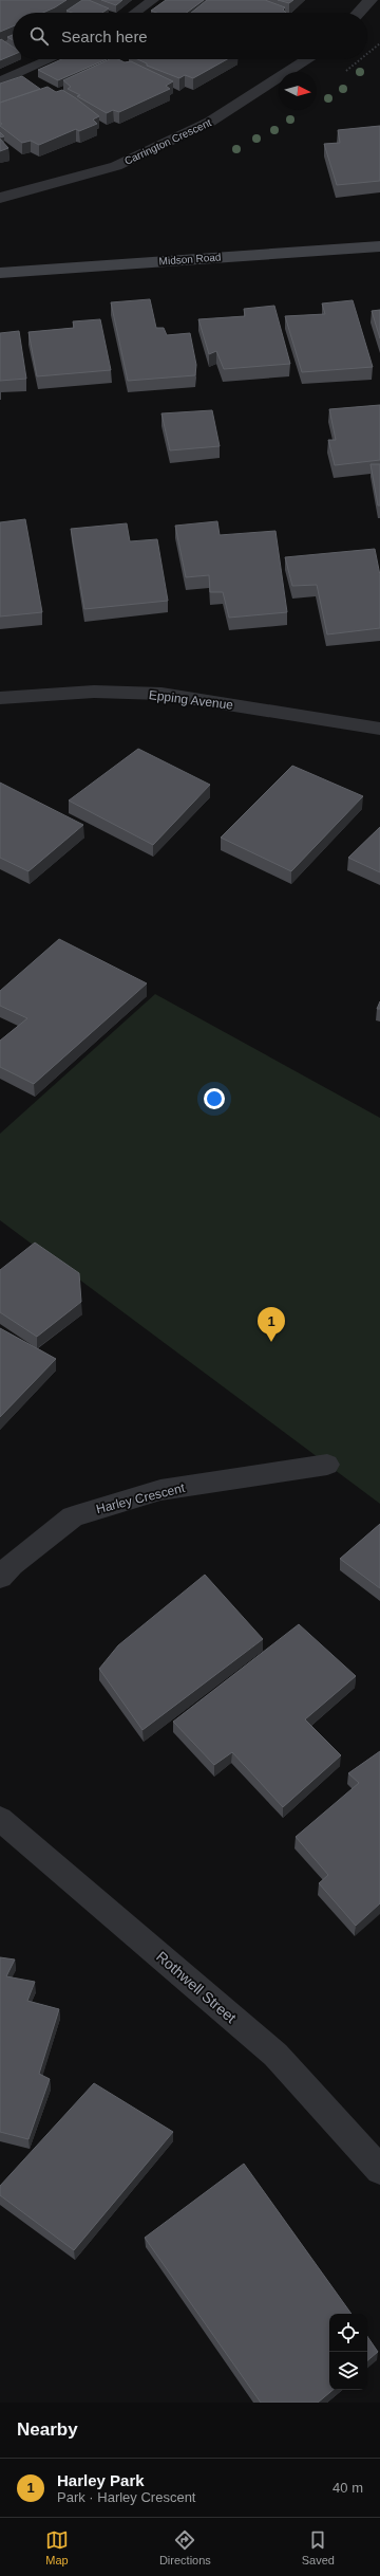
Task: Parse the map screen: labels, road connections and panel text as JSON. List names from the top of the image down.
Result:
{
  "streets": {
    "street": [
      "Carrington Crescent",
      "Midson Road",
      "Epping Avenue",
      "Harley Crescent",
      "Rothwell Street"
    ]
  },
  "north": "right",
  "page": {
    "search": "Search here",
    "pins": "1",
    "heading": "Nearby",
    "list": [
      {
        "mark": "1",
        "name": "Harley Park",
        "note": "Park · Harley Crescent",
        "value": "40 m"
      }
    ],
    "nav": ["Map", "Directions", "Saved"]
  }
}
